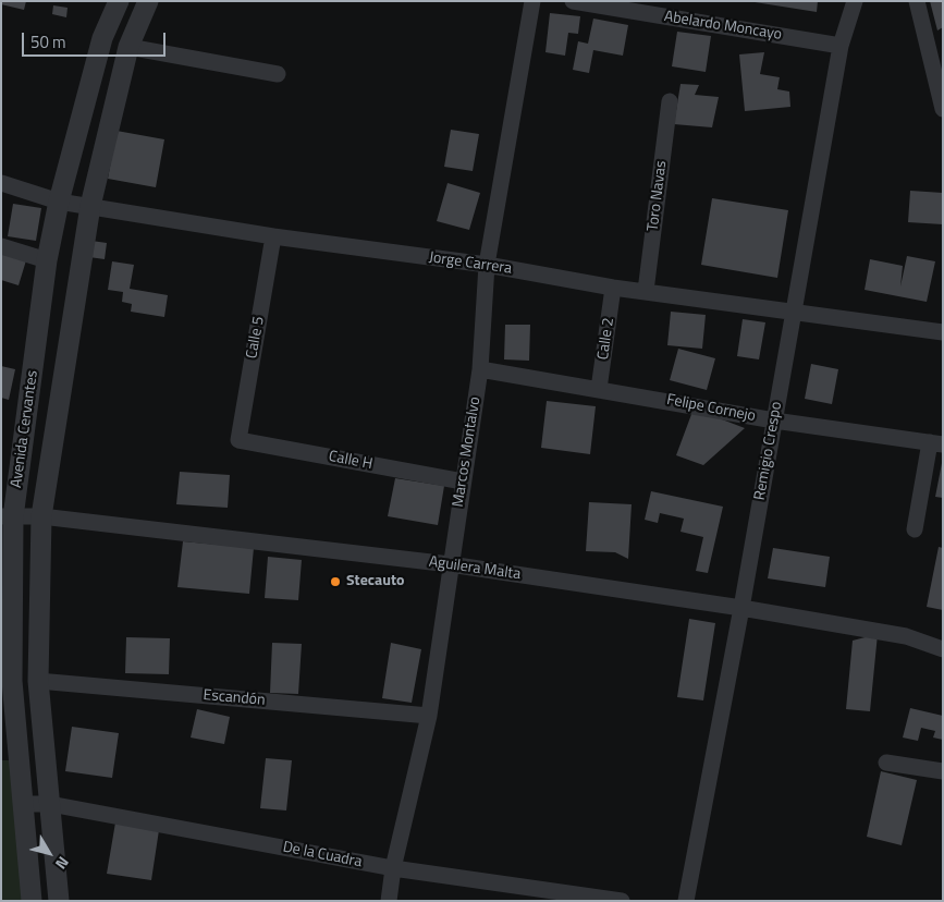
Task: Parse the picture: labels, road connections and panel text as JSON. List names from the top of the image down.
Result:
{
  "streets": {
    "street": [
      "Abelardo Moncayo",
      "Toro Navas",
      "Jorge Carrera",
      "Calle 5",
      "Calle 2",
      "Felipe Cornejo",
      "Avenida Cervantes",
      "Remigio Crespo",
      "Marcos Montalvo",
      "Calle H",
      "Aguilera Malta",
      "Escandón",
      "De la Cuadra"
    ]
  },
  "crossings": [
    ["Abelardo Moncayo", "Remigio Crespo"],
    ["Toro Navas", "Jorge Carrera"],
    ["Jorge Carrera", "Calle 5"],
    ["Jorge Carrera", "Calle 2"],
    ["Jorge Carrera", "Avenida Cervantes"],
    ["Jorge Carrera", "Remigio Crespo"],
    ["Jorge Carrera", "Marcos Montalvo"],
    ["Calle 5", "Calle H"],
    ["Calle 2", "Felipe Cornejo"],
    ["Felipe Cornejo", "Remigio Crespo"],
    ["Felipe Cornejo", "Marcos Montalvo"],
    ["Avenida Cervantes", "Aguilera Malta"],
    ["Avenida Cervantes", "Escandón"],
    ["Avenida Cervantes", "De la Cuadra"],
    ["Remigio Crespo", "Aguilera Malta"],
    ["Marcos Montalvo", "Calle H"],
    ["Marcos Montalvo", "Aguilera Malta"],
    ["Marcos Montalvo", "Escandón"],
    ["Marcos Montalvo", "De la Cuadra"]
  ],
  "places": ["Stecauto"],
  "scale_bar": "50 m",
  "north": "bottom right"
}
